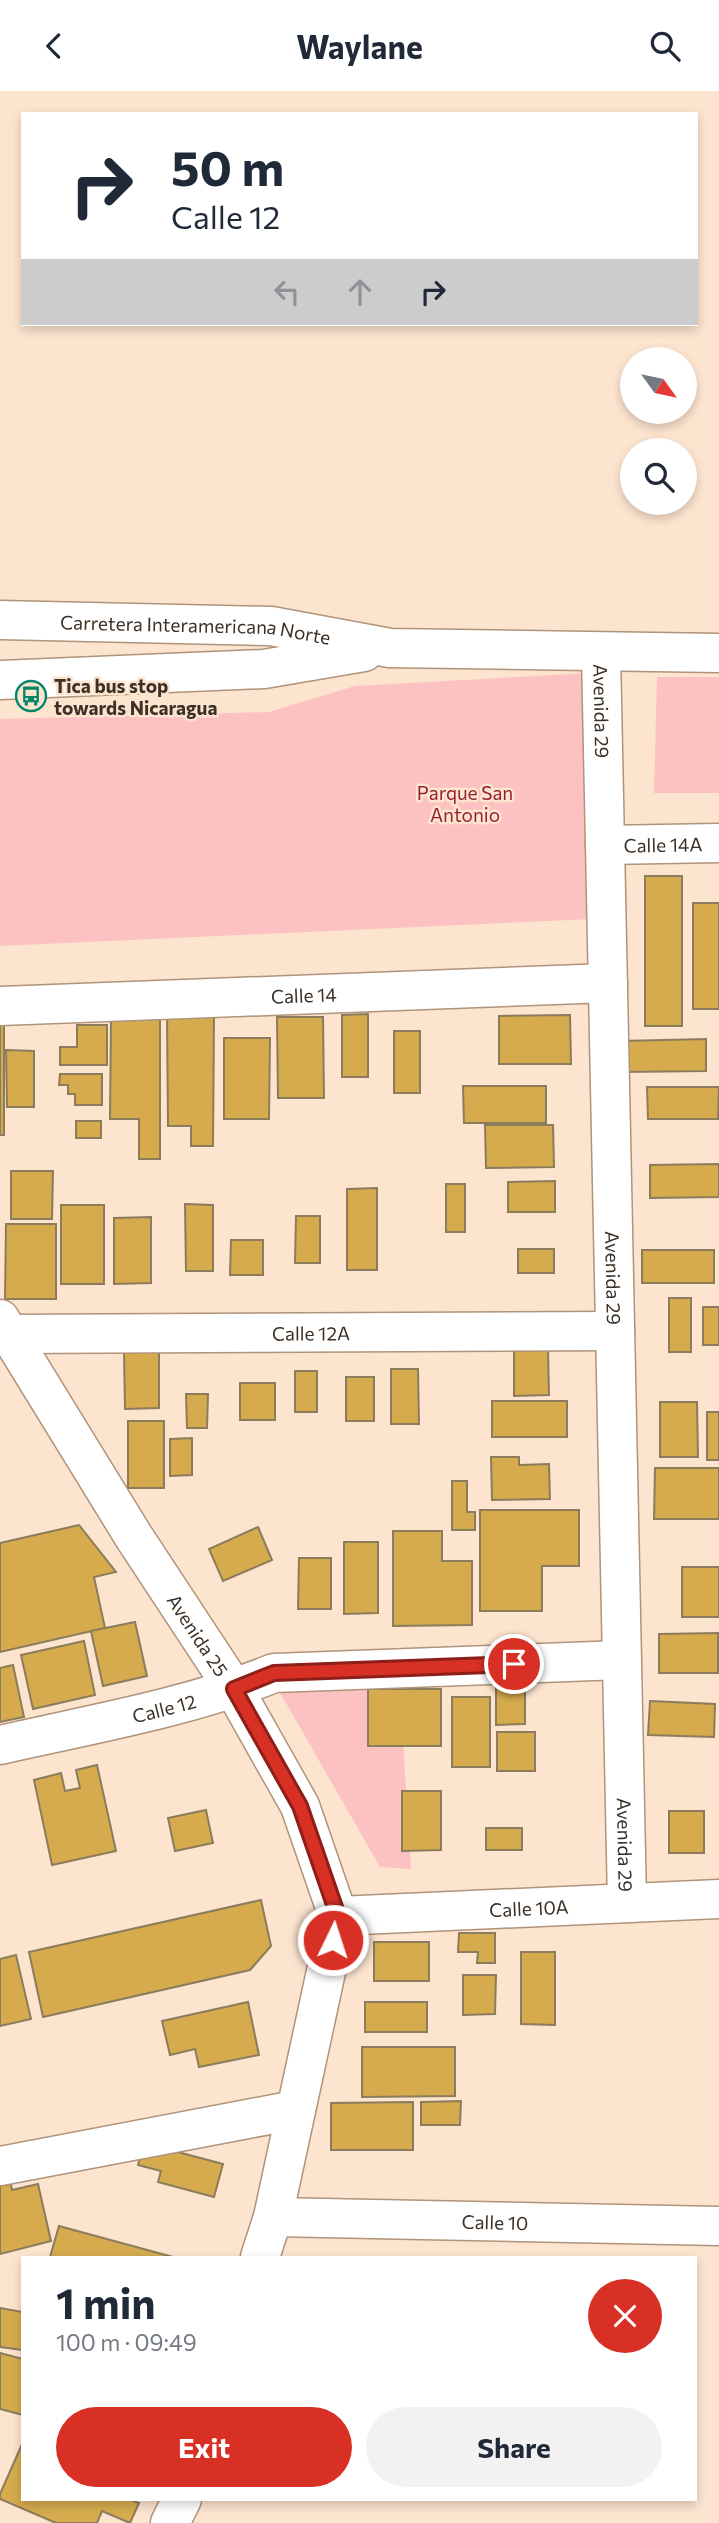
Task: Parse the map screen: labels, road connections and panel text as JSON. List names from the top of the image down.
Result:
{
  "streets": {
    "main road": [
      "Carretera Interamericana Norte",
      "Avenida 29",
      "Calle 14A",
      "Calle 14",
      "Calle 12A",
      "Avenida 25",
      "Calle 12",
      "Calle 10A",
      "Calle 10"
    ]
  },
  "crossings": [
    ["Carretera Interamericana Norte", "Avenida 29"],
    ["Avenida 29", "Calle 14A"],
    ["Avenida 29", "Calle 14"],
    ["Avenida 29", "Calle 12A"],
    ["Avenida 29", "Calle 12"],
    ["Avenida 29", "Calle 10A"],
    ["Calle 12A", "Avenida 25"],
    ["Avenida 25", "Calle 12"],
    ["Avenida 25", "Calle 10A"]
  ],
  "parks": ["Parque San Antonio"],
  "places": {
    "bus stop": ["Tica bus stop towards Nicaragua"]
  },
  "north": "bottom right",
  "page": {
    "header": "Waylane",
    "turn": ["50 m", "Calle 12"],
    "heading": ["1 min", "100 m · 09:49"],
    "buttons": ["Exit", "Share"]
  }
}
